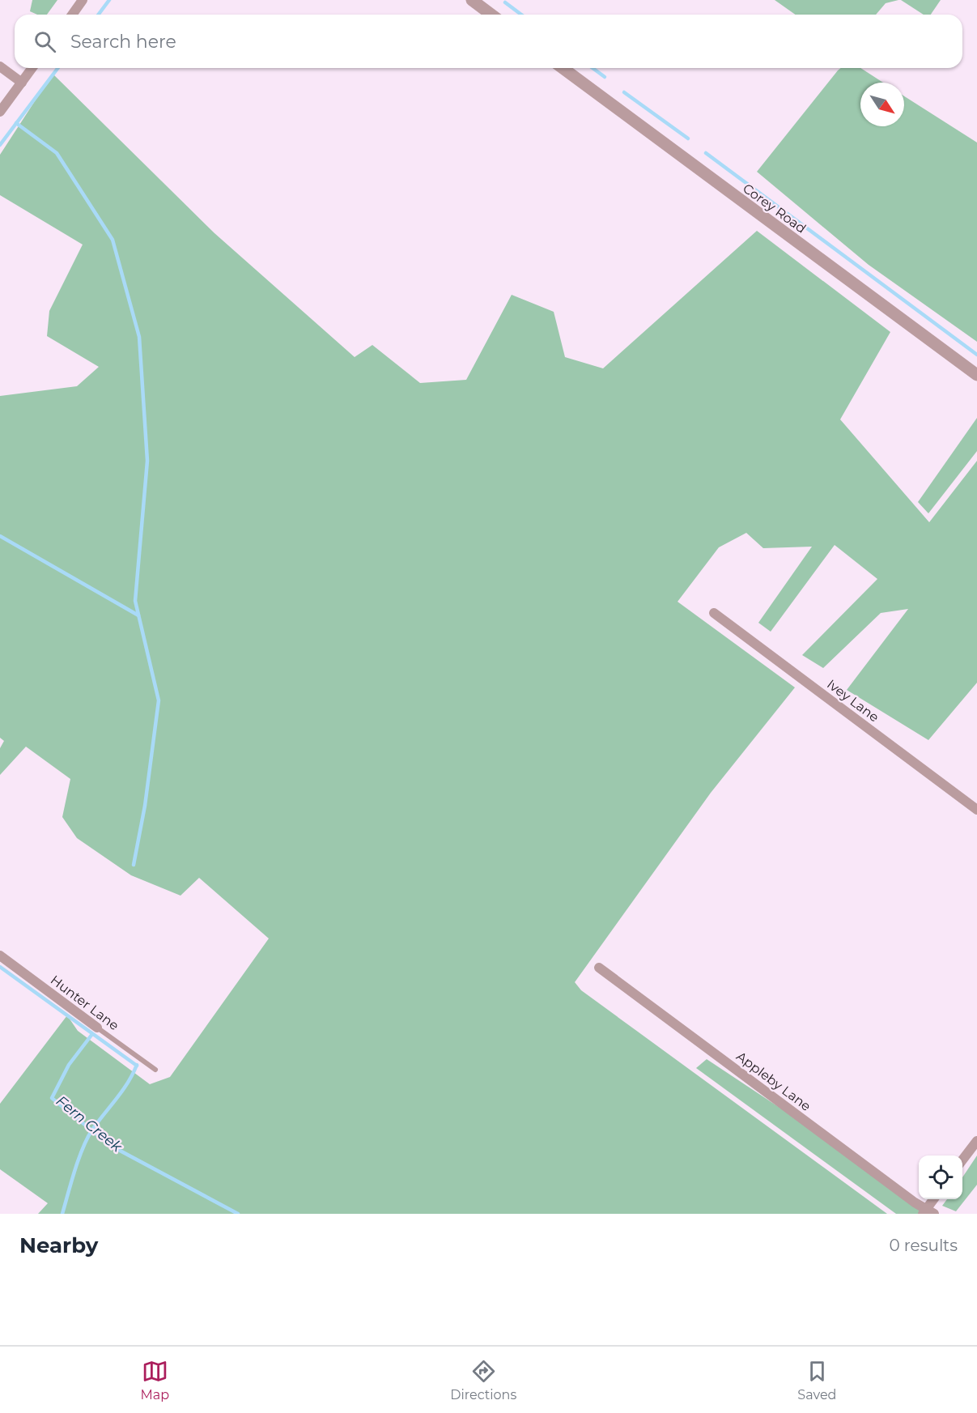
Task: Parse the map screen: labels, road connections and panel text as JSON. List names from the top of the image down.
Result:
{
  "streets": {
    "street": [
      "Corey Road",
      "Ivey Lane",
      "Hunter Lane",
      "Appleby Lane"
    ]
  },
  "water": ["Fern Creek"],
  "north": "bottom right",
  "page": {
    "search": "Search here",
    "heading": ["Nearby", "0 results"],
    "nav": ["Map", "Directions", "Saved"]
  }
}
